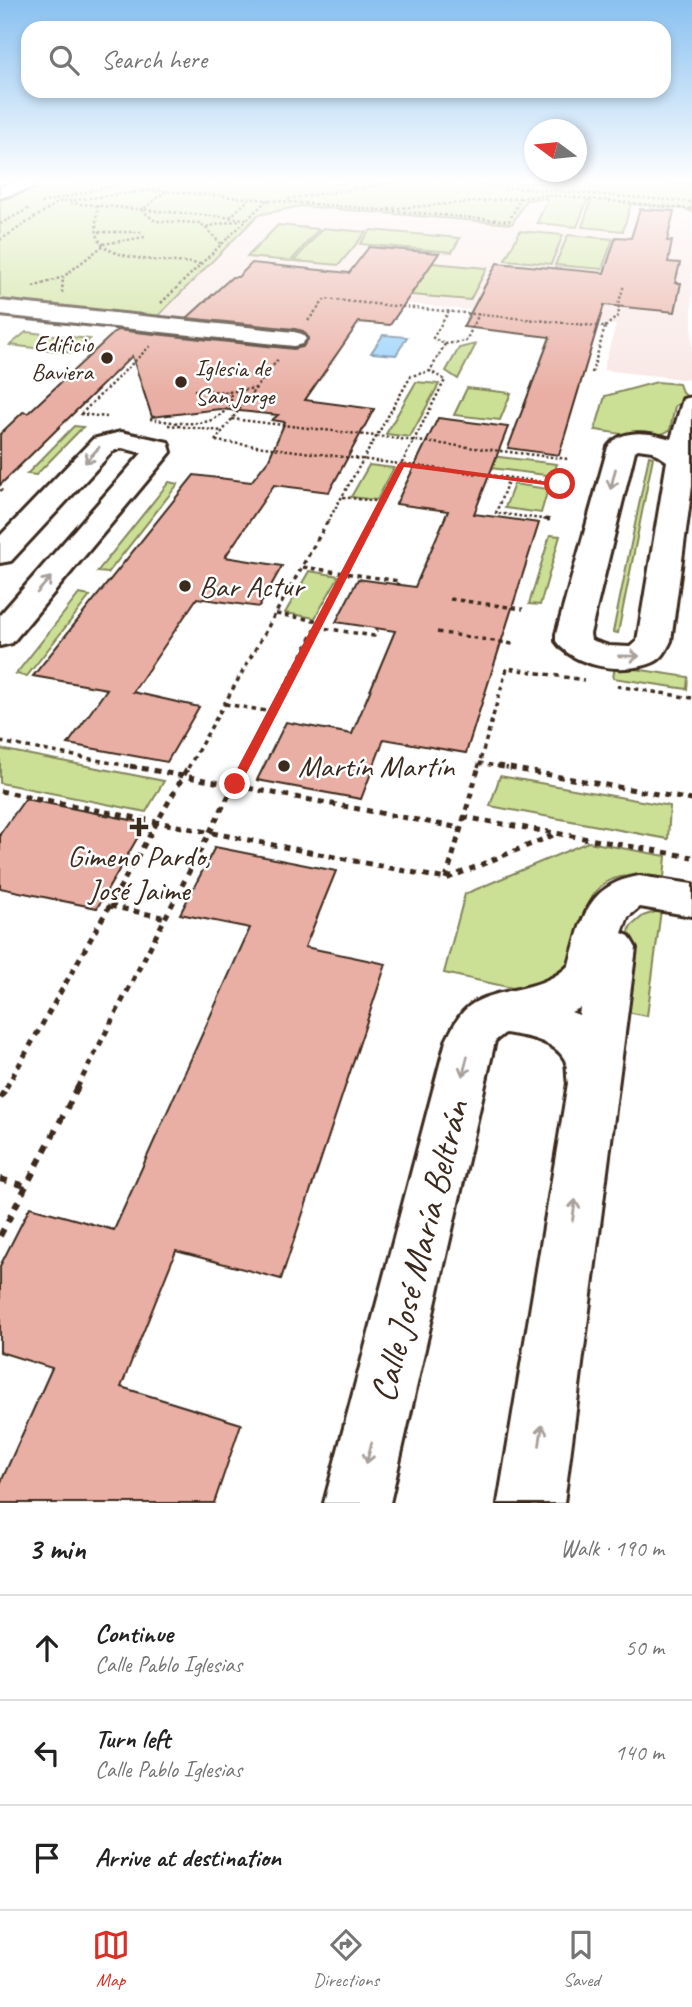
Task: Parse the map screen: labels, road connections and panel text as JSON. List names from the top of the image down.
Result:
{
  "streets": {
    "main road": ["Calle José María Beltrán"]
  },
  "places": {
    "other": [
      "Edificio Baviera",
      "Iglesia de San Jorge",
      "Bar Actur",
      "Martín Martín"
    ],
    "health": ["Gimeno Pardo, José Jaime"]
  },
  "north": "left",
  "page": {
    "search": "Search here",
    "heading": ["3 min", "Walk · 190 m"],
    "list": [
      ["Continue", "Calle Pablo Iglesias", "50 m"],
      ["Turn left", "Calle Pablo Iglesias", "140 m"],
      "Arrive at destination"
    ],
    "nav": ["Map", "Directions", "Saved"]
  }
}
